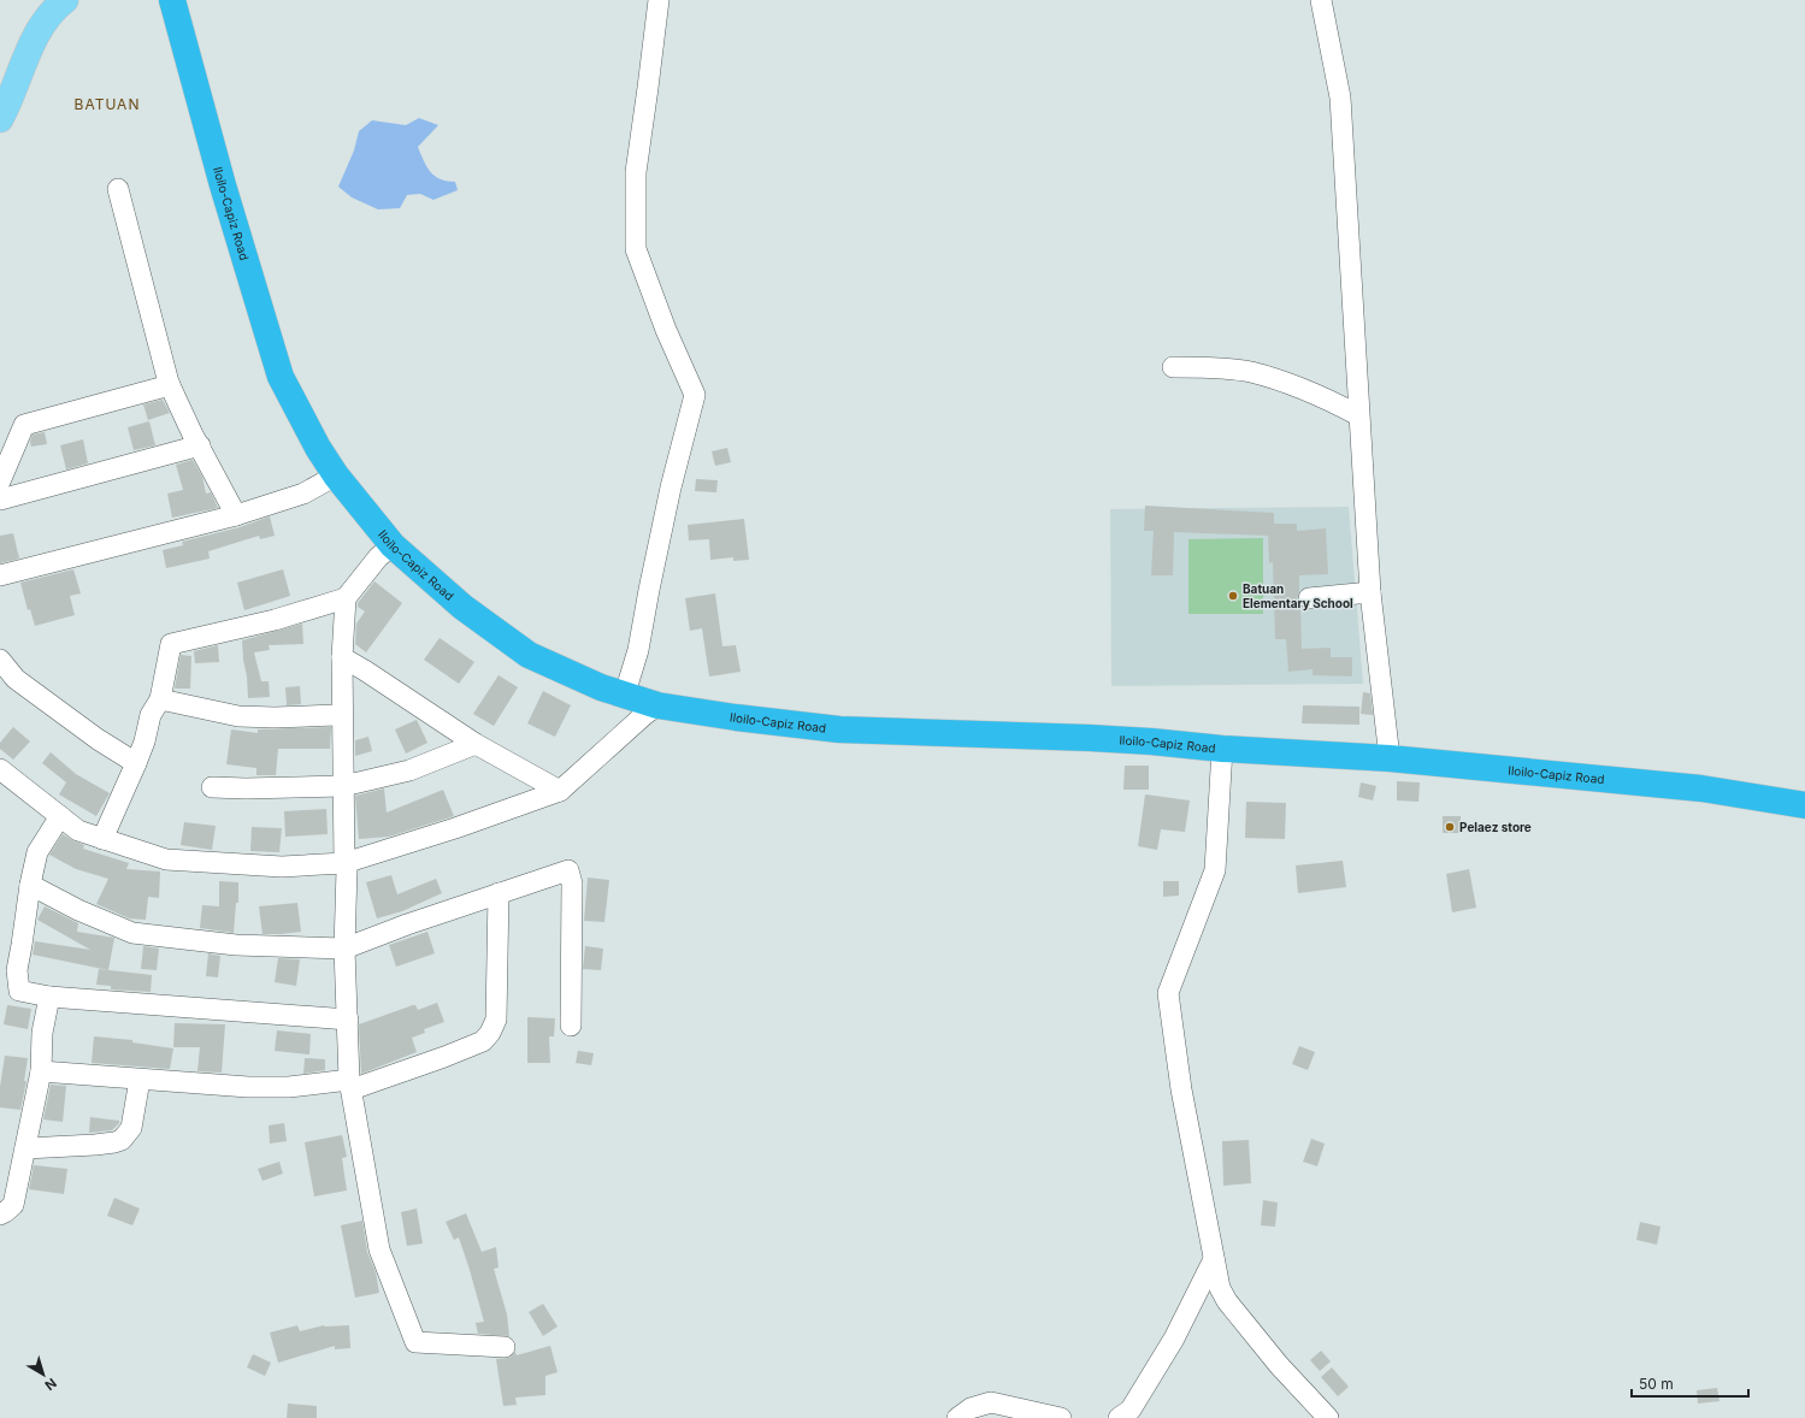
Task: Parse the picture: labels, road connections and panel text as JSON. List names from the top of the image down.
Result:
{
  "streets": {
    "highway": ["Iloilo-Capiz Road"]
  },
  "districts": ["BATUAN"],
  "places": ["Batuan Elementary School", "Pelaez store"],
  "scale_bar": "50 m",
  "north": "bottom right"
}
